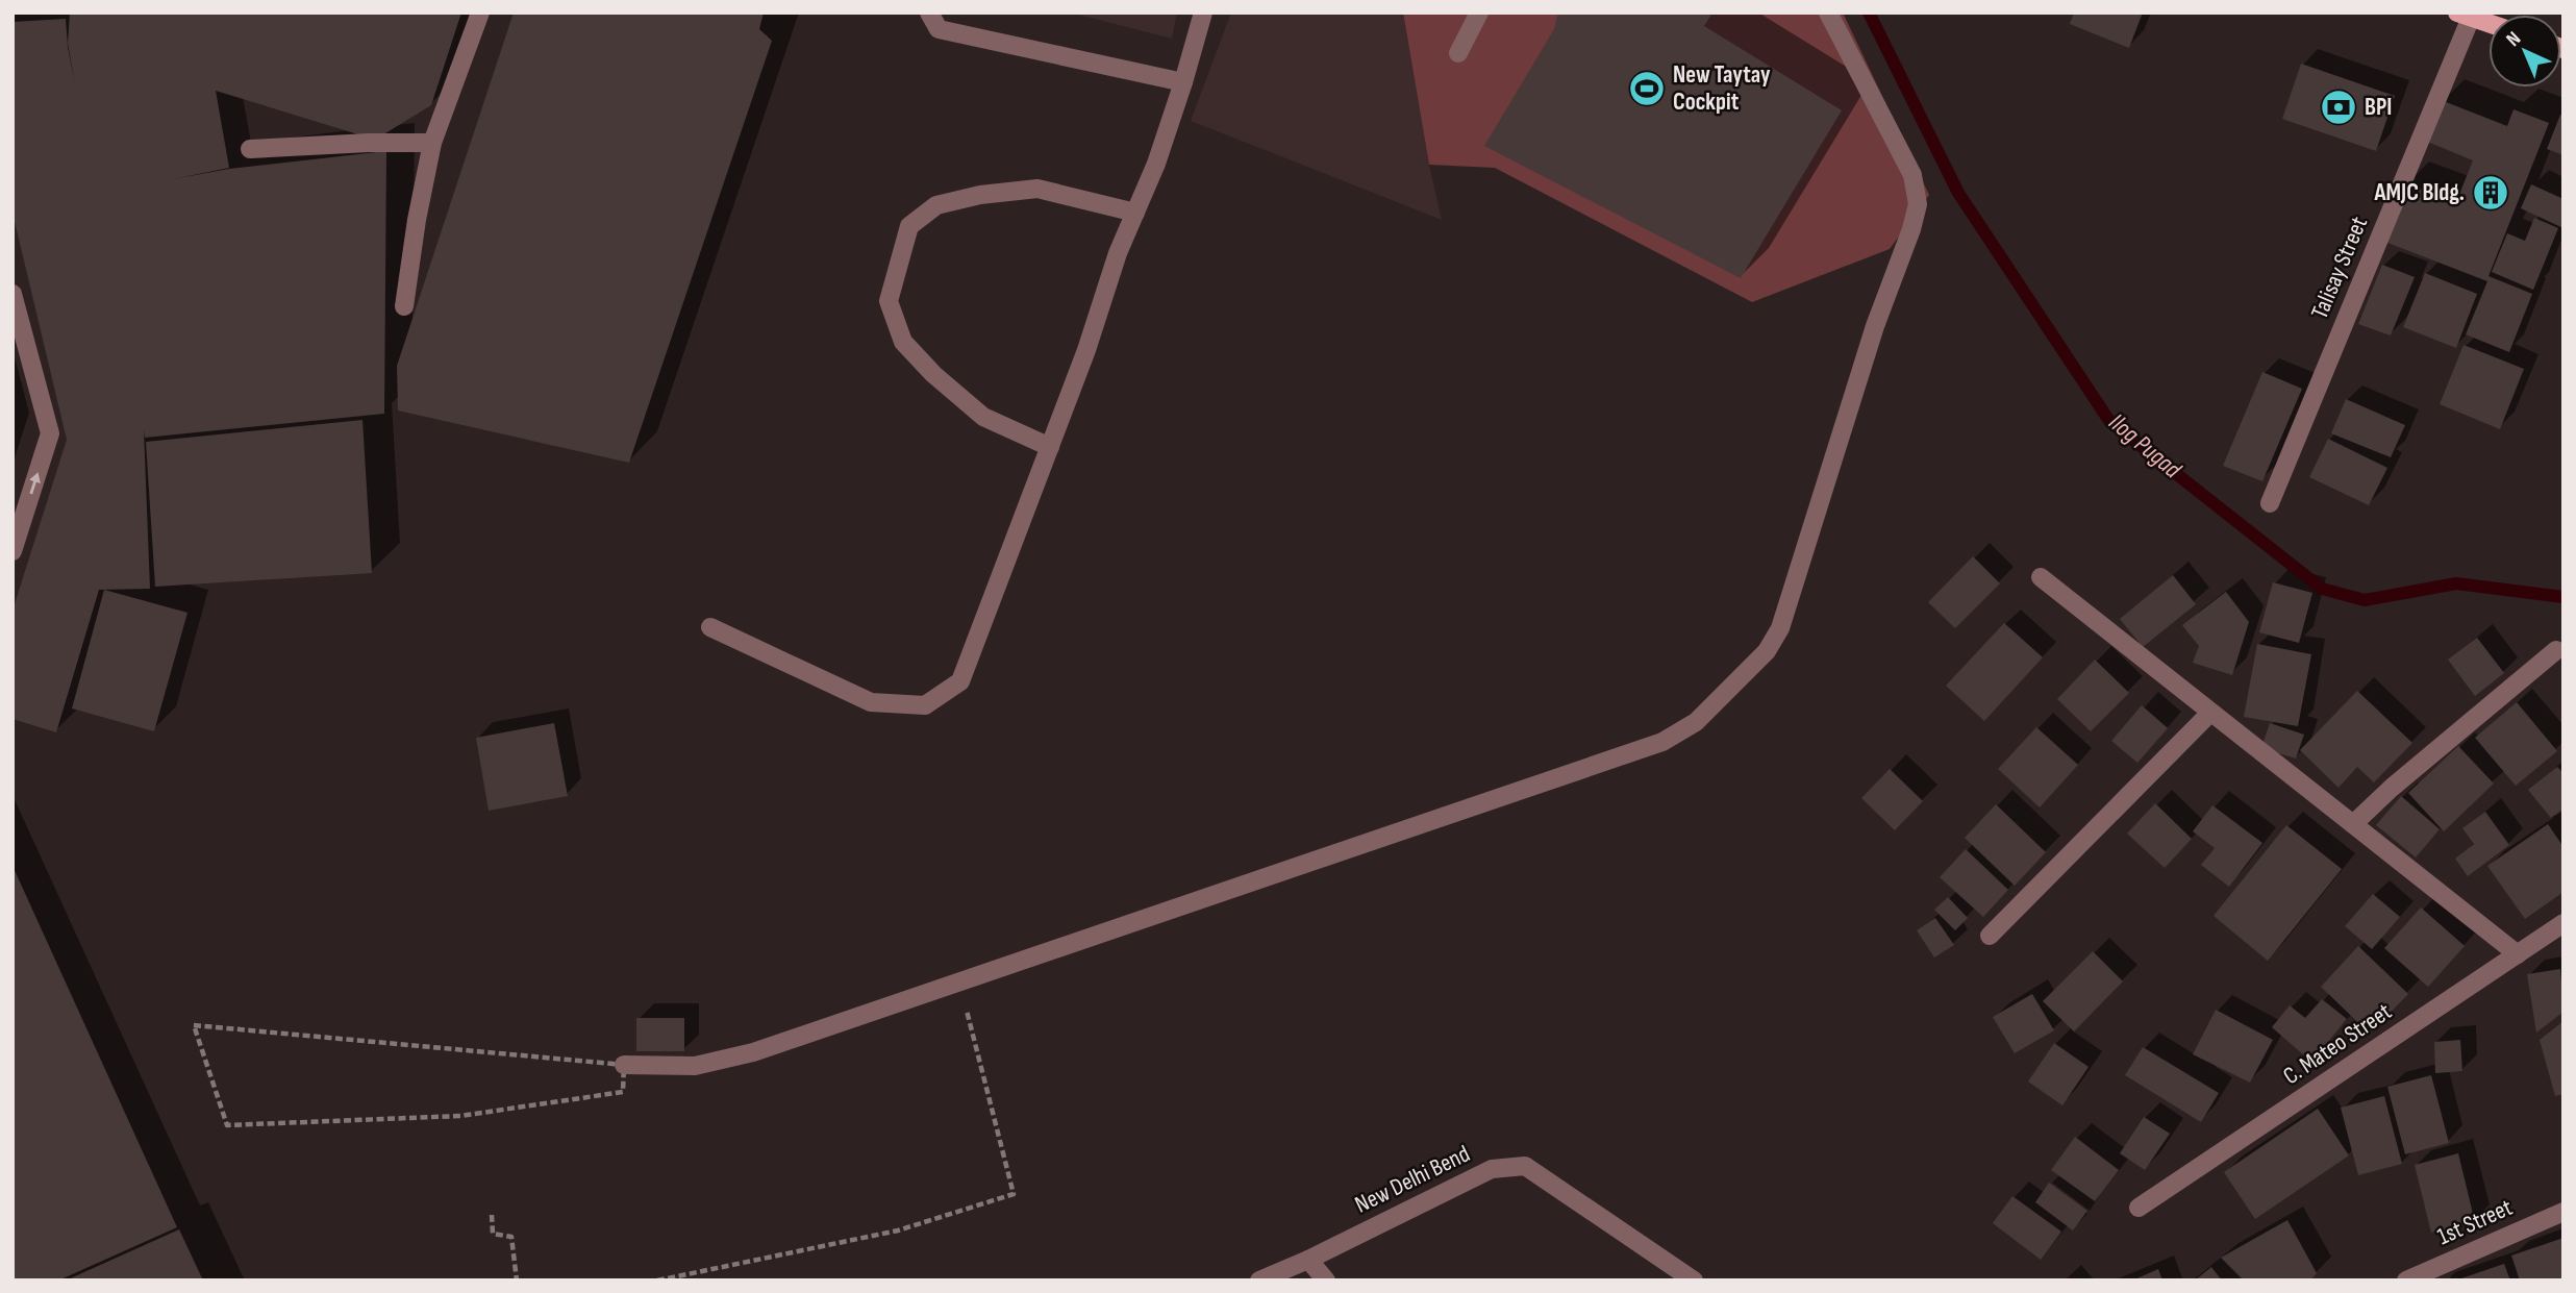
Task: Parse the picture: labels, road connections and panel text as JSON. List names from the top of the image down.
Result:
{
  "streets": {
    "street": [
      "Talisay Street",
      "C. Mateo Street",
      "New Delhi Bend",
      "1st Street"
    ]
  },
  "water": ["Ilog Pugad"],
  "places": {
    "sports": ["New Taytay Cockpit"],
    "bank": ["BPI"],
    "building": ["AMJC Bldg."]
  },
  "north": "top left"
}
